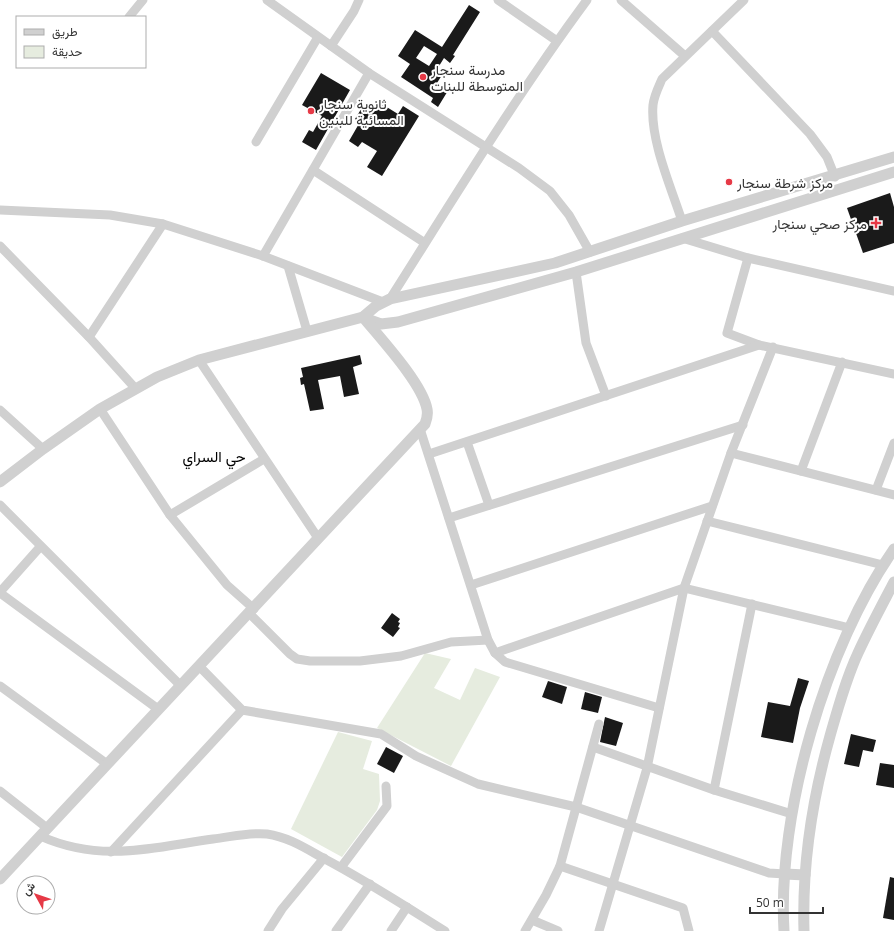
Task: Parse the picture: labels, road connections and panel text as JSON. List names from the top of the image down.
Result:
{
  "districts": ["حي السراي"],
  "places": {
    "other": ["مدرسة سنجار المتوسطة للبنات", "ثانوية سنجار المسائية للبنين", "مركز شرطة سنجار"],
    "health": ["مركز صحي سنجار"]
  },
  "legend": ["طريق", "حديقة"],
  "scale_bar": "50 m",
  "north": "top left"
}
